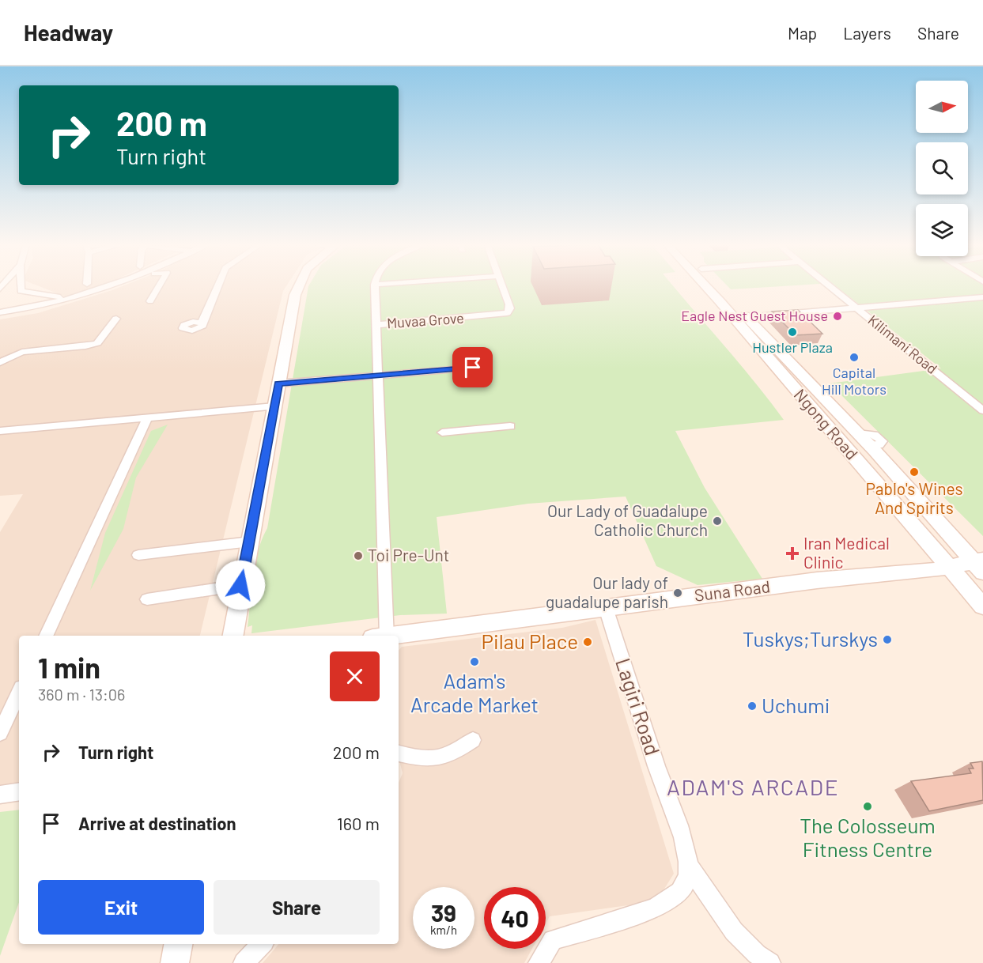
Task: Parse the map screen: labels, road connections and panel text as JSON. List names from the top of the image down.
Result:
{
  "streets": {
    "main road": ["Ngong Road", "Suna Road"],
    "street": ["Muvaa Grove", "Kilimani Road", "Lagiri Road"]
  },
  "crossings": [
    ["Ngong Road", "Suna Road"],
    ["Suna Road", "Lagiri Road"]
  ],
  "districts": ["ADAM'S ARCADE"],
  "places": {
    "other": [
      "Eagle Nest Guest House",
      "Hustler Plaza",
      "Capital Hill Motors",
      "Pablo's Wines And Spirits",
      "Our Lady of Guadalupe Catholic Church",
      "Toi Pre-Unt",
      "Our lady of guadalupe parish",
      "Tuskys;Turskys",
      "Pilau Place",
      "Adam's Arcade Market",
      "Uchumi",
      "The Colosseum Fitness Centre"
    ],
    "health": ["Iran Medical Clinic"]
  },
  "north": "right",
  "page": {
    "header": "Headway",
    "nav": ["Map", "Layers", "Share"],
    "turn": ["200 m", "Turn right"],
    "heading": ["1 min", "360 m · 13:06"],
    "list": [
      {
        "name": "Turn right",
        "value": "200 m"
      },
      {
        "name": "Arrive at destination",
        "value": "160 m"
      }
    ],
    "buttons": ["Exit", "Share"],
    "speed": "39 km/h",
    "limit": "40"
  }
}
